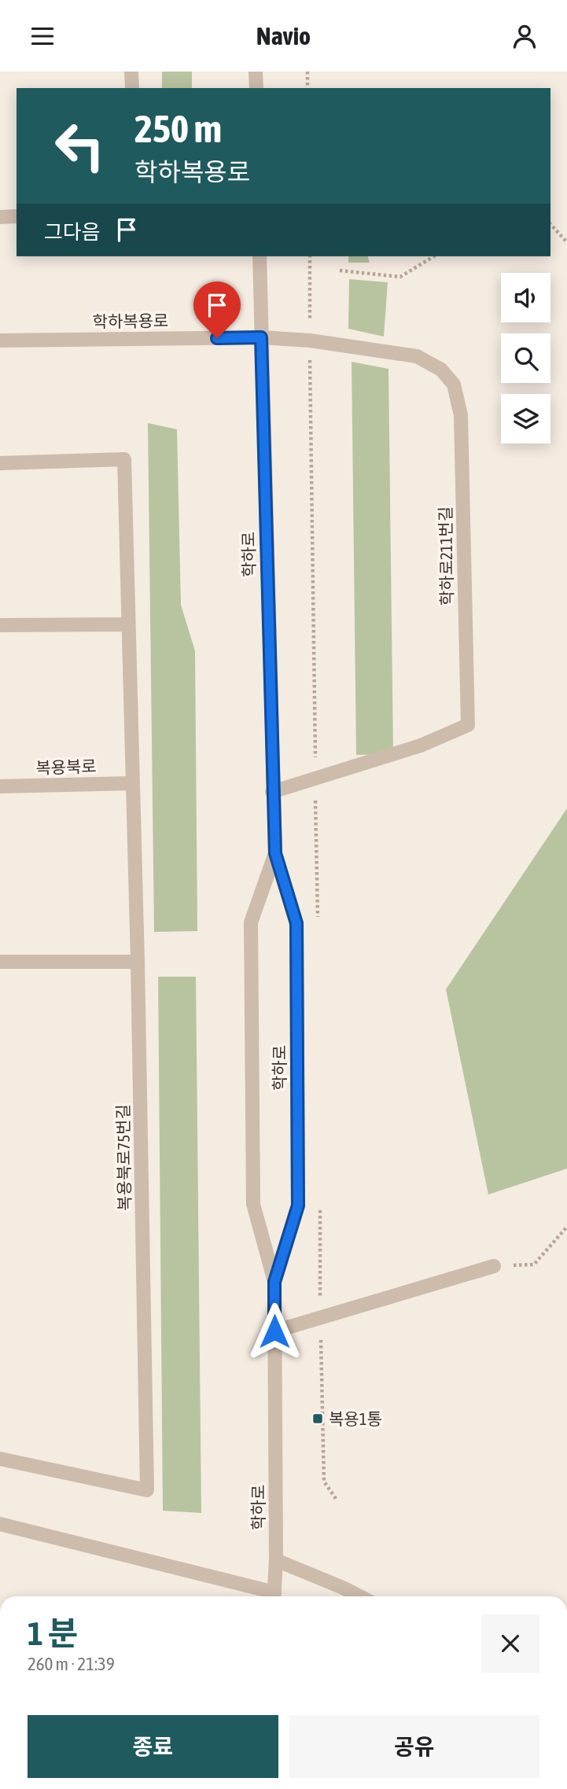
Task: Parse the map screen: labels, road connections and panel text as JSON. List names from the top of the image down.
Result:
{
  "streets": {
    "street": [
      "학하복용로",
      "학하로",
      "학하로211번길",
      "복용북로",
      "복용북로75번길"
    ]
  },
  "crossings": [
    ["학하복용로", "학하로"],
    ["학하복용로", "학하로211번길"],
    ["학하로", "학하로211번길"],
    ["복용북로", "복용북로75번길"]
  ],
  "places": {
    "transit": ["복용1통"]
  },
  "page": {
    "header": "Navio",
    "turn": ["250 m", "학하복용로"],
    "then": "그다음",
    "heading": ["1 분", "260 m · 21:39"],
    "buttons": ["종료", "공유"]
  }
}
